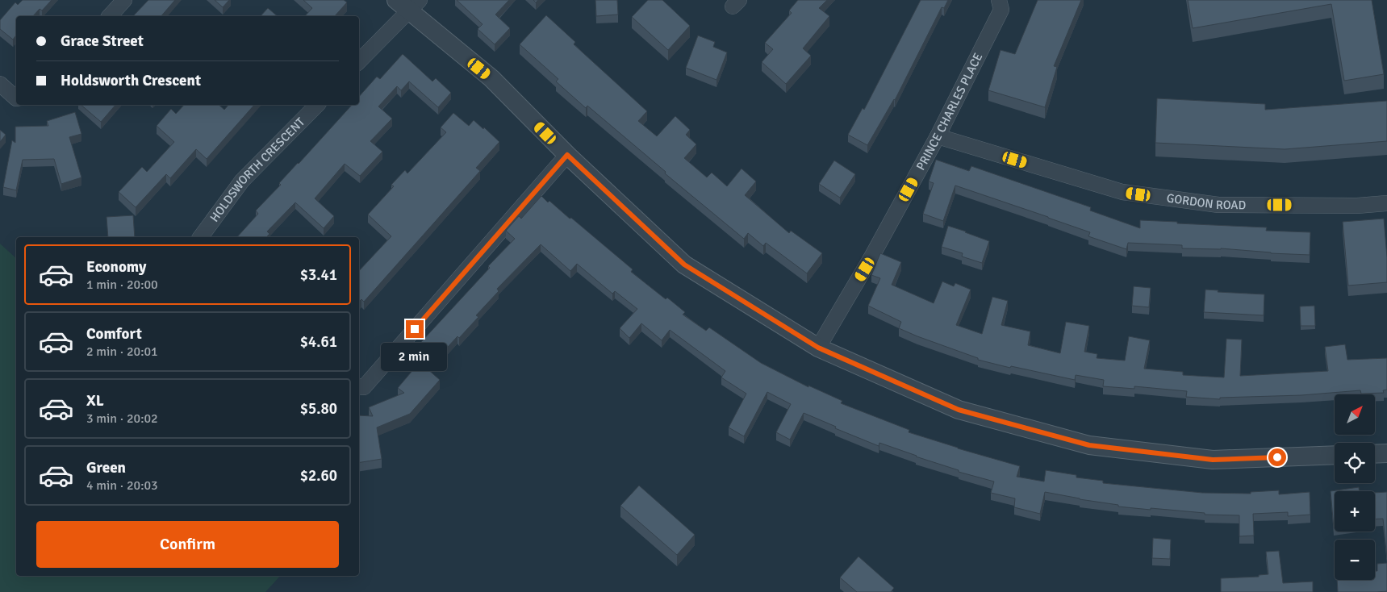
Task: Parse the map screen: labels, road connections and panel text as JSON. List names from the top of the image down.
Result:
{
  "streets": {
    "street": ["PRINCE CHARLES PLACE", "HOLDSWORTH CRESCENT", "GORDON ROAD"]
  },
  "crossings": [
    ["PRINCE CHARLES PLACE", "GORDON ROAD"]
  ],
  "north": "top right",
  "page": {
    "banner": ["Grace Street", "Holdsworth Crescent"],
    "list": [
      {
        "name": "Economy",
        "note": "1 min · 20:00",
        "value": "$3.41"
      },
      {
        "name": "Comfort",
        "note": "2 min · 20:01",
        "value": "$4.61"
      },
      {
        "name": "XL",
        "note": "3 min · 20:02",
        "value": "$5.80"
      },
      {
        "name": "Green",
        "note": "4 min · 20:03",
        "value": "$2.60"
      }
    ],
    "bubble": "2 min",
    "map_buttons": ["+", "−"],
    "buttons": "Confirm"
  }
}
